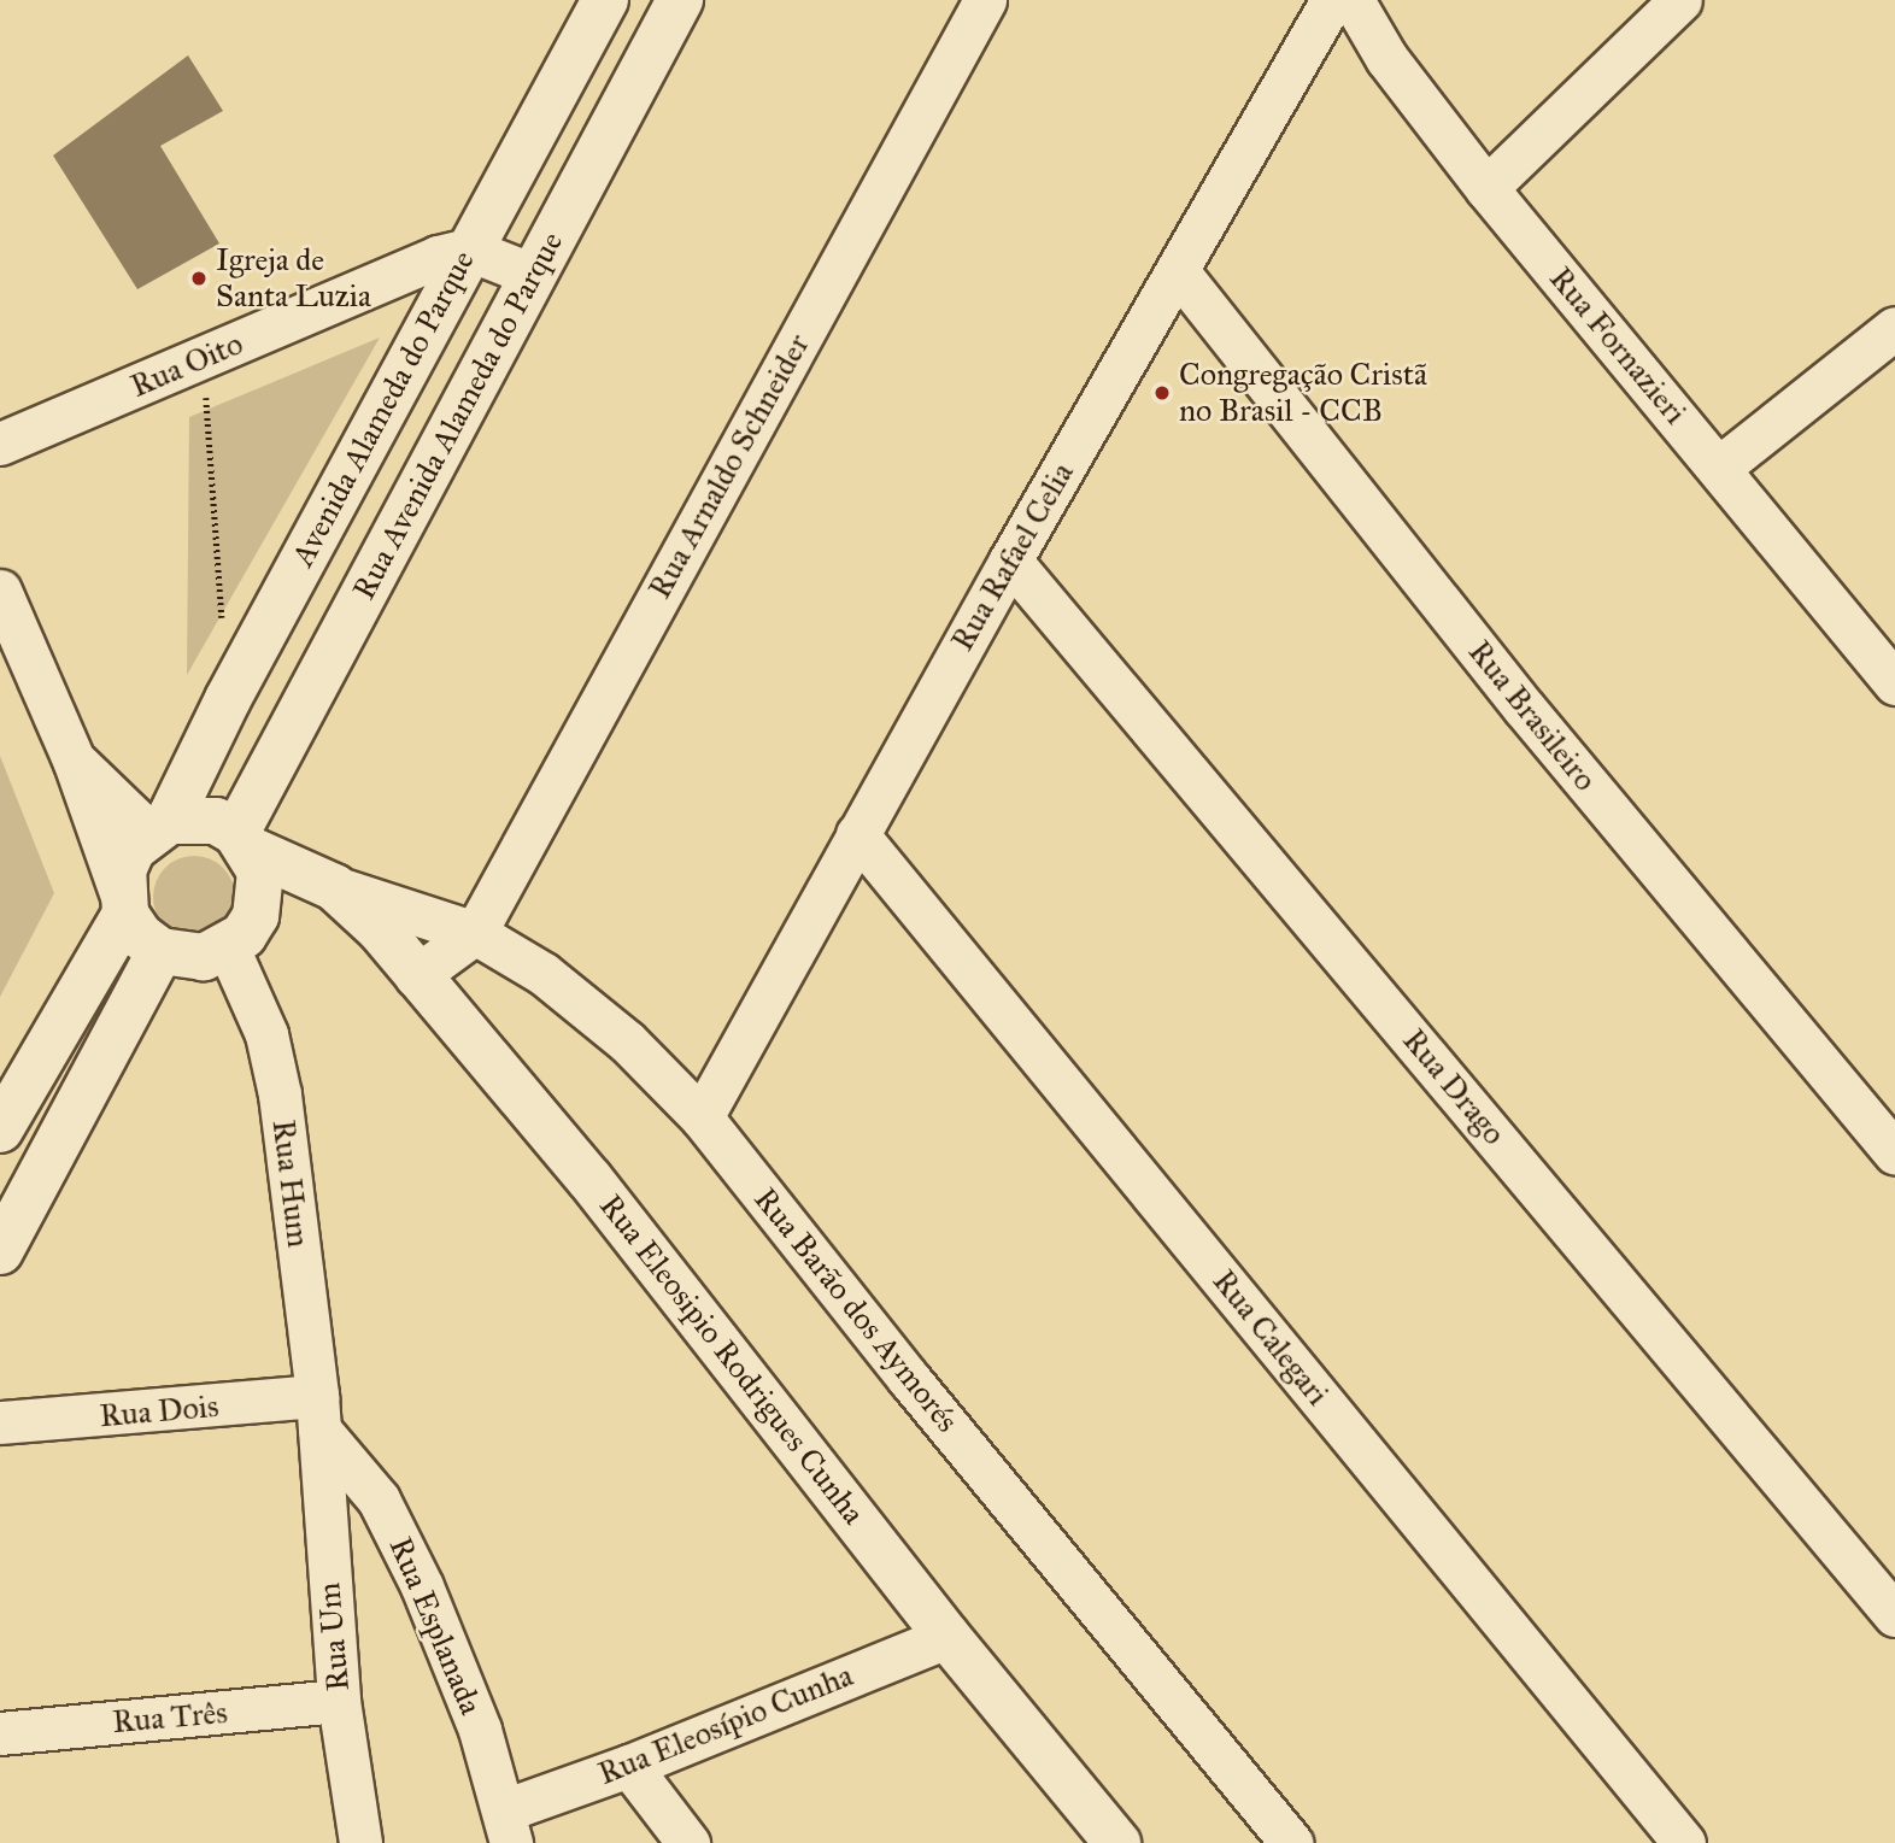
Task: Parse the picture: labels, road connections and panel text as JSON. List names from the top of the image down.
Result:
{
  "streets": {
    "street": [
      "Rua Fornazieri",
      "Rua Oito",
      "Avenida Alameda do Parque",
      "Rua Avenida Alameda do Parque",
      "Rua Arnaldo Schneider",
      "Rua Rafael Celia",
      "Rua Brasileiro",
      "Rua Drago",
      "Rua Hum",
      "Rua Barão dos Aymorés",
      "Rua Calegari",
      "Rua Eleosipio Rodrigues Cunha",
      "Rua Dois",
      "Rua Esplanada",
      "Rua Um",
      "Rua Três",
      "Rua Eleosípio Cunha"
    ]
  },
  "crossings": [
    ["Rua Oito", "Avenida Alameda do Parque"],
    ["Avenida Alameda do Parque", "Rua Avenida Alameda do Parque"],
    ["Avenida Alameda do Parque", "Rua Hum"],
    ["Rua Avenida Alameda do Parque", "Rua Hum"],
    ["Rua Arnaldo Schneider", "Rua Barão dos Aymorés"],
    ["Rua Rafael Celia", "Rua Brasileiro"],
    ["Rua Rafael Celia", "Rua Drago"],
    ["Rua Rafael Celia", "Rua Barão dos Aymorés"],
    ["Rua Rafael Celia", "Rua Calegari"],
    ["Rua Hum", "Rua Dois"],
    ["Rua Hum", "Rua Esplanada"],
    ["Rua Hum", "Rua Um"],
    ["Rua Barão dos Aymorés", "Rua Eleosipio Rodrigues Cunha"],
    ["Rua Eleosipio Rodrigues Cunha", "Rua Eleosípio Cunha"],
    ["Rua Dois", "Rua Esplanada"],
    ["Rua Dois", "Rua Um"],
    ["Rua Esplanada", "Rua Um"],
    ["Rua Esplanada", "Rua Eleosípio Cunha"],
    ["Rua Um", "Rua Três"]
  ],
  "places": ["Igreja de Santa Luzia", "Congregação Cristã no Brasil - CCB"]
}
